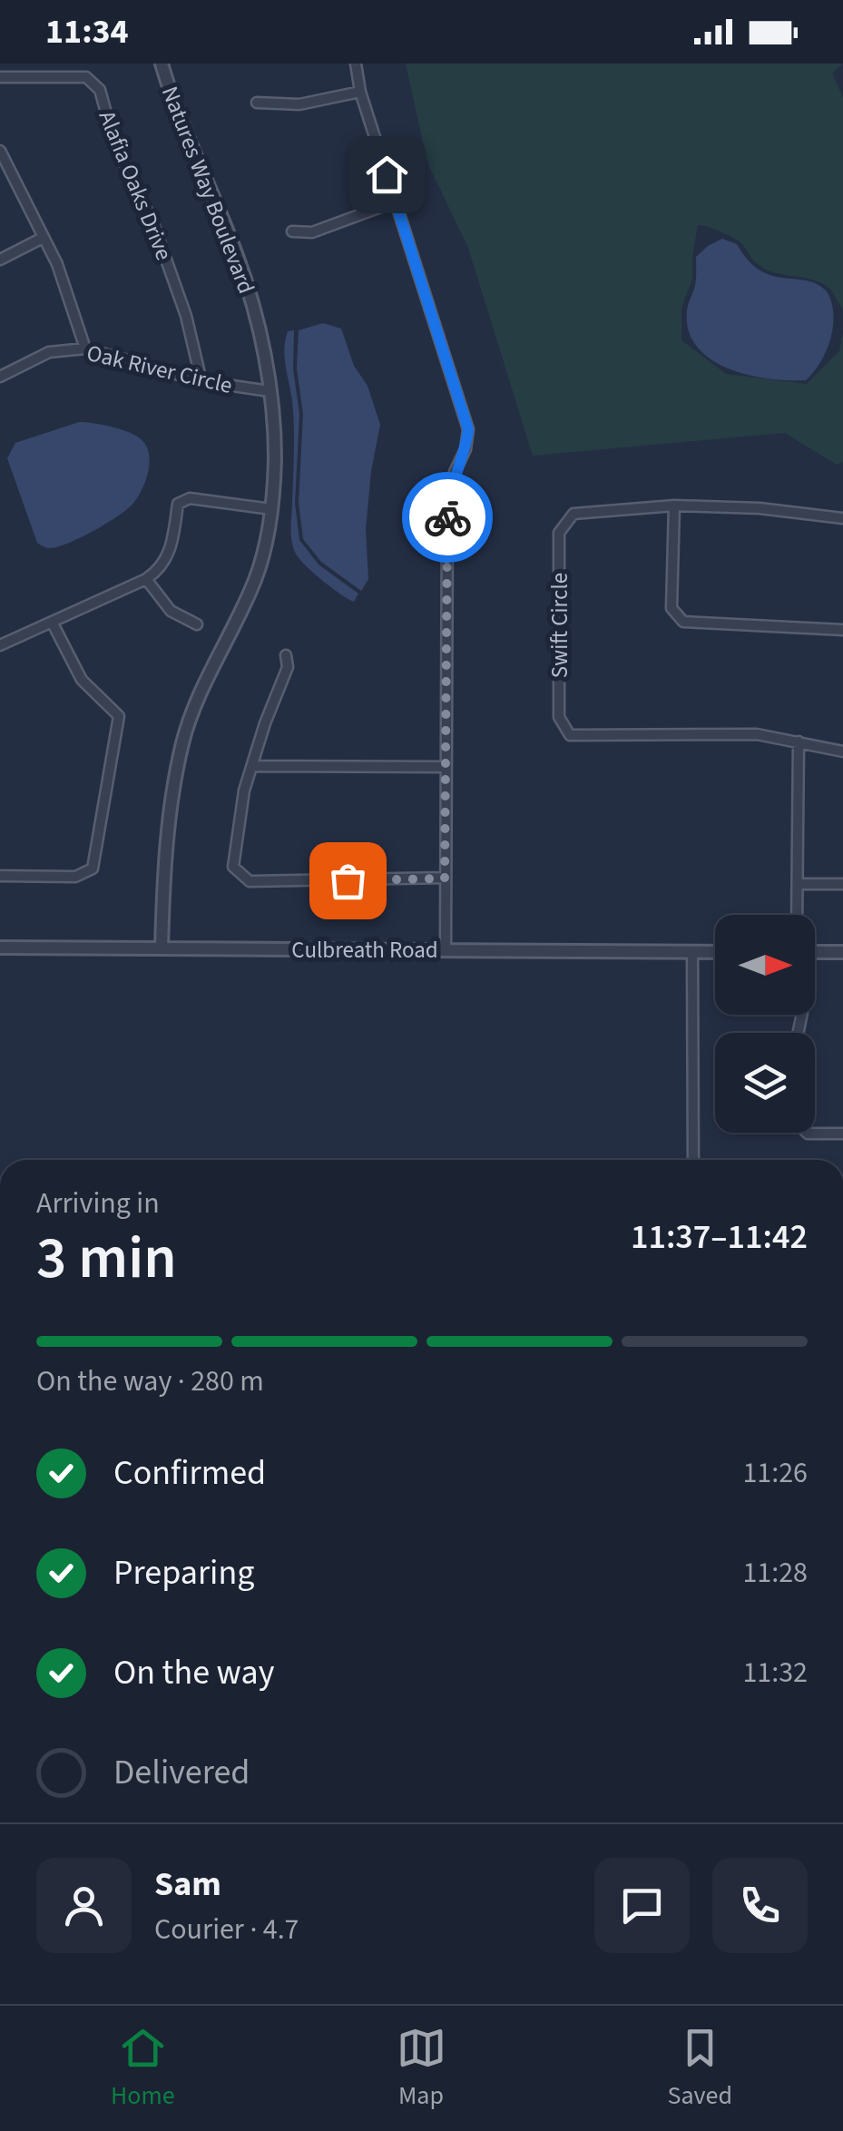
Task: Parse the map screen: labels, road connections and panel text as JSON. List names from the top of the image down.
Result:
{
  "streets": {
    "street": [
      "Alafia Oaks Drive",
      "Natures Way Boulevard",
      "Oak River Circle",
      "Swift Circle",
      "Culbreath Road"
    ]
  },
  "crossings": [
    ["Alafia Oaks Drive", "Oak River Circle"],
    ["Natures Way Boulevard", "Oak River Circle"],
    ["Natures Way Boulevard", "Culbreath Road"]
  ],
  "north": "right",
  "page": {
    "status": "11:34",
    "heading": ["3 min", "Arriving in", "11:37–11:42"],
    "panel": ["Sam", "Courier · 4.7"],
    "bar": "On the way · 280 m",
    "list": [
      ["Confirmed", "11:26"],
      ["Preparing", "11:28"],
      ["On the way", "11:32"],
      "Delivered"
    ],
    "tabs": ["Home", "Map", "Saved"]
  }
}
